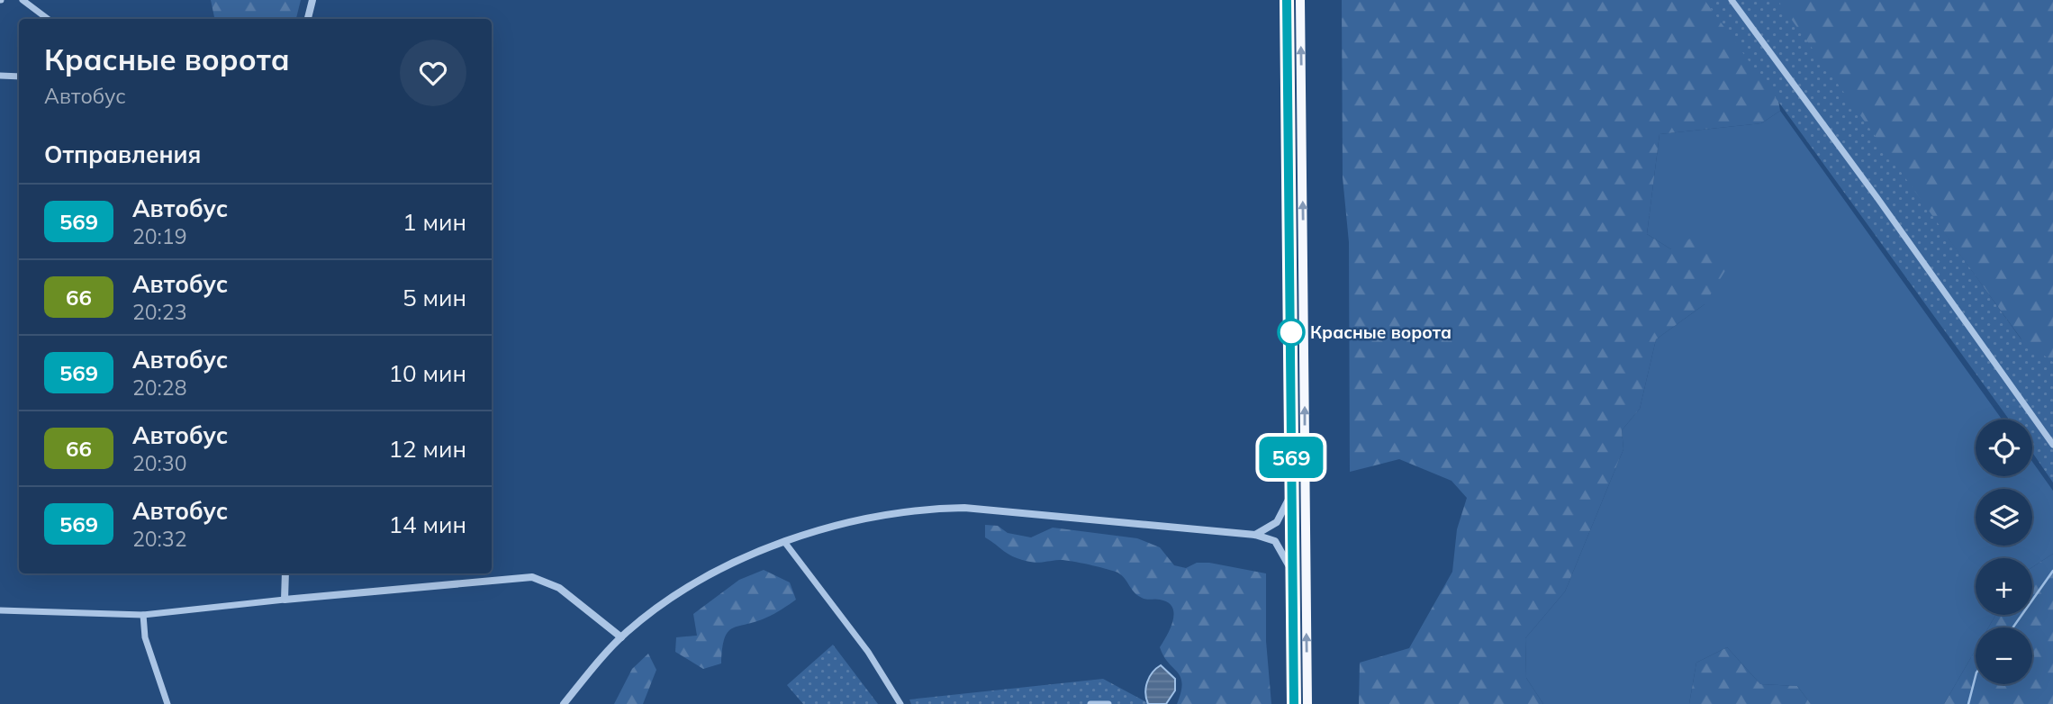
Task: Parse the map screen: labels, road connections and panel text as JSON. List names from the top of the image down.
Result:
{
  "places": ["Красные ворота"],
  "lines": ["bus line 569"],
  "page": {
    "on_map": "569",
    "heading": [
      ["Красные ворота", "Автобус"],
      "Отправления"
    ],
    "list": [
      {
        "mark": "569",
        "name": "Автобус",
        "note": "20:19",
        "value": "1 мин"
      },
      {
        "mark": "66",
        "name": "Автобус",
        "note": "20:23",
        "value": "5 мин"
      },
      {
        "mark": "569",
        "name": "Автобус",
        "note": "20:28",
        "value": "10 мин"
      },
      {
        "mark": "66",
        "name": "Автобус",
        "note": "20:30",
        "value": "12 мин"
      },
      {
        "mark": "569",
        "name": "Автобус",
        "note": "20:32",
        "value": "14 мин"
      }
    ],
    "map_buttons": ["+", "−"]
  }
}
